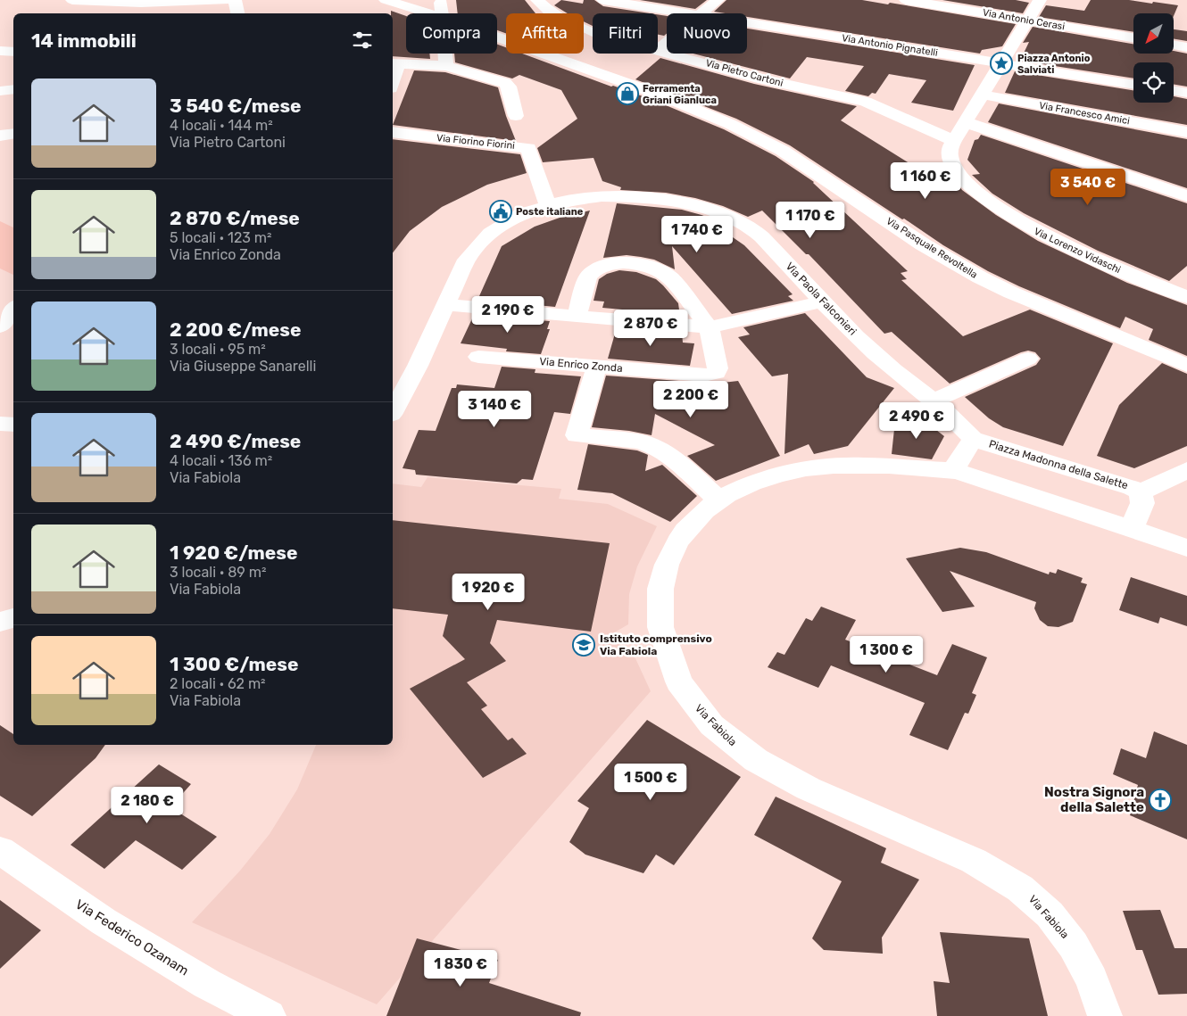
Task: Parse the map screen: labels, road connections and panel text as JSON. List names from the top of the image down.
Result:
{
  "streets": {
    "street": [
      "Via Antonio Cerasi",
      "Via Antonio Pignatelli",
      "Via Pietro Cartoni",
      "Via Francesco Amici",
      "Via Fiorino Fiorini",
      "Via Pasquale Revoltella",
      "Via Lorenzo Vidaschi",
      "Via Paola Falconieri",
      "Via Enrico Zonda",
      "Piazza Madonna della Salette",
      "Via Fabiola",
      "Via Federico Ozanam"
    ]
  },
  "crossings": [
    ["Via Antonio Pignatelli", "Via Lorenzo Vidaschi"],
    ["Via Pietro Cartoni", "Via Lorenzo Vidaschi"],
    ["Via Francesco Amici", "Via Lorenzo Vidaschi"],
    ["Via Fiorino Fiorini", "Via Paola Falconieri"],
    ["Via Paola Falconieri", "Piazza Madonna della Salette"]
  ],
  "places": {
    "place": ["Piazza Antonio Salviati"],
    "shop": ["Ferramenta Griani Gianluca"],
    "public building": ["Poste italiane"],
    "school or university": ["Istituto comprensivo Via Fabiola"],
    "church": ["Nostra Signora della Salette"]
  },
  "north": "bottom left",
  "page": {
    "chip": [
      "Compra",
      "Affitta",
      "Filtri",
      "Nuovo"
    ],
    "heading": "14 immobili",
    "list": [
      {
        "name": "3 540 €/mese",
        "note": "4 locali · 144 m² · Via Pietro Cartoni"
      },
      {
        "name": "2 870 €/mese",
        "note": "5 locali · 123 m² · Via Enrico Zonda"
      },
      {
        "name": "2 200 €/mese",
        "note": "3 locali · 95 m² · Via Giuseppe Sanarelli"
      },
      {
        "name": "2 490 €/mese",
        "note": "4 locali · 136 m² · Via Fabiola"
      },
      {
        "name": "1 920 €/mese",
        "note": "3 locali · 89 m² · Via Fabiola"
      },
      {
        "name": "1 300 €/mese",
        "note": "2 locali · 62 m² · Via Fabiola"
      }
    ],
    "price": [
      "1 160 €",
      "3 540 €",
      "1 170 €",
      "1 740 €",
      "2 190 €",
      "2 870 €",
      "2 200 €",
      "3 140 €",
      "2 490 €",
      "1 920 €",
      "1 300 €",
      "1 500 €",
      "2 180 €",
      "1 830 €"
    ]
  }
}
